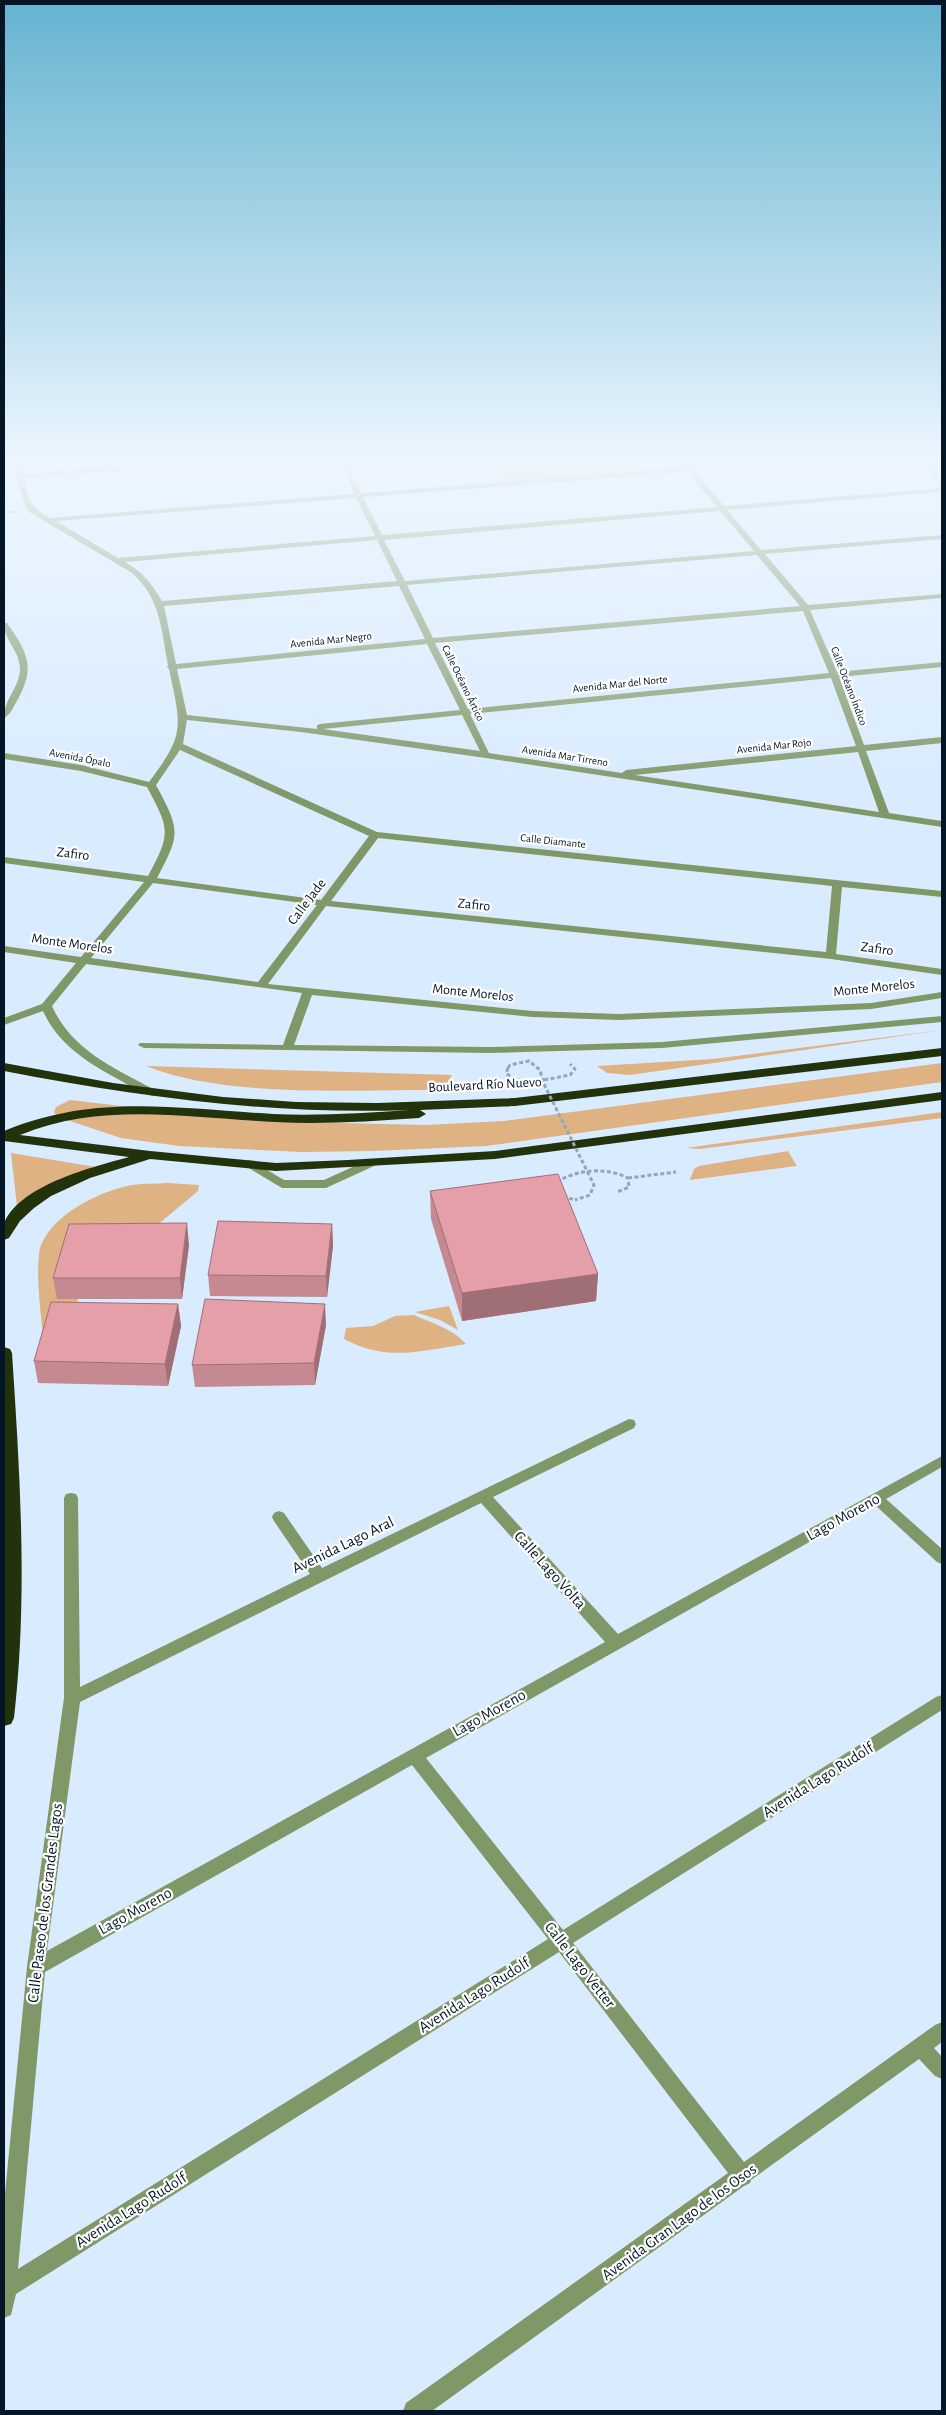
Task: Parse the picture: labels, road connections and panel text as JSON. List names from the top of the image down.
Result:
{
  "streets": {
    "highway": ["Boulevard Río Nuevo"],
    "street": [
      "Avenida Mar Negro",
      "Calle Océano Ártico",
      "Avenida Mar del Norte",
      "Calle Océano Índico",
      "Avenida Mar Rojo",
      "Avenida Mar Tirreno",
      "Avenida Ópalo",
      "Calle Diamante",
      "Zafiro",
      "Calle Jade",
      "Monte Morelos",
      "Lago Moreno",
      "Avenida Lago Aral",
      "Calle Lago Volta",
      "Avenida Lago Rudolf",
      "Calle Paseo de los Grandes Lagos",
      "Calle Lago Vetter",
      "Avenida Gran Lago de los Osos"
    ]
  },
  "crossings": [
    ["Avenida Mar Negro", "Calle Océano Ártico"],
    ["Avenida Mar Negro", "Calle Océano Índico"],
    ["Calle Océano Ártico", "Avenida Mar del Norte"],
    ["Calle Océano Ártico", "Avenida Mar Tirreno"],
    ["Avenida Mar del Norte", "Calle Océano Índico"],
    ["Avenida Mar del Norte", "Avenida Mar Tirreno"],
    ["Calle Océano Índico", "Avenida Mar Rojo"],
    ["Calle Océano Índico", "Avenida Mar Tirreno"],
    ["Avenida Mar Rojo", "Avenida Mar Tirreno"],
    ["Calle Diamante", "Calle Jade"],
    ["Zafiro", "Calle Jade"],
    ["Calle Jade", "Monte Morelos"],
    ["Lago Moreno", "Calle Lago Volta"],
    ["Lago Moreno", "Calle Paseo de los Grandes Lagos"],
    ["Lago Moreno", "Calle Lago Vetter"],
    ["Avenida Lago Aral", "Calle Lago Volta"],
    ["Avenida Lago Aral", "Calle Paseo de los Grandes Lagos"],
    ["Avenida Lago Rudolf", "Calle Paseo de los Grandes Lagos"],
    ["Avenida Lago Rudolf", "Calle Lago Vetter"],
    ["Calle Lago Vetter", "Avenida Gran Lago de los Osos"]
  ]
}
